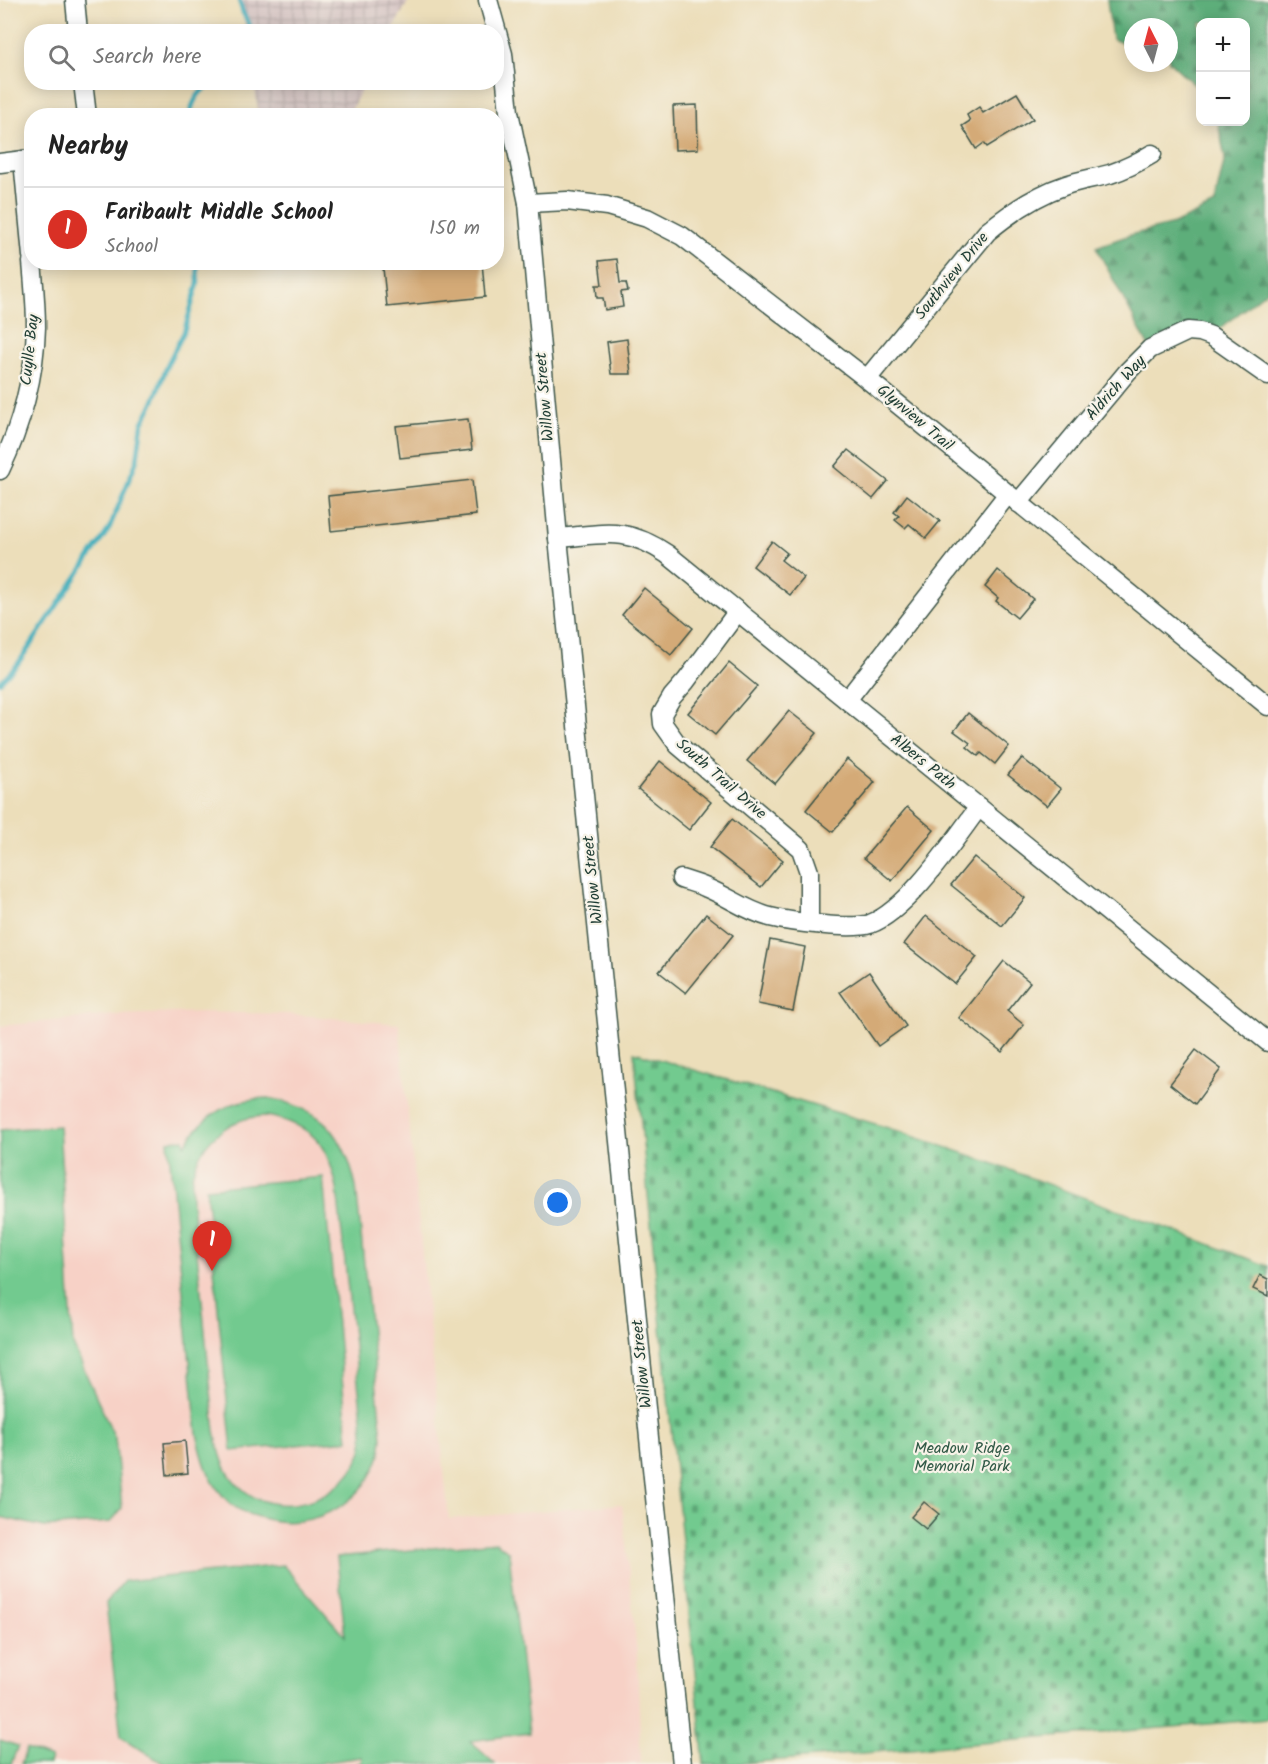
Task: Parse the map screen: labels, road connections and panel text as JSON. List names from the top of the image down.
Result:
{
  "streets": {
    "street": [
      "Southview Drive",
      "Cuylle Bay",
      "Aldrich Way",
      "Willow Street",
      "Glynview Trail",
      "Albers Path",
      "South Trail Drive"
    ]
  },
  "crossings": [
    ["Southview Drive", "Glynview Trail"],
    ["Aldrich Way", "Glynview Trail"],
    ["Aldrich Way", "Albers Path"],
    ["Willow Street", "Glynview Trail"],
    ["Willow Street", "Albers Path"],
    ["Albers Path", "South Trail Drive"]
  ],
  "parks": ["Meadow Ridge Memorial Park"],
  "north": "top",
  "page": {
    "map_buttons": ["+", "−"],
    "search": "Search here",
    "heading": "Nearby",
    "list": [
      {
        "mark": "1",
        "name": "Faribault Middle School",
        "note": "School",
        "value": "150 m"
      }
    ],
    "pins": "1"
  }
}
